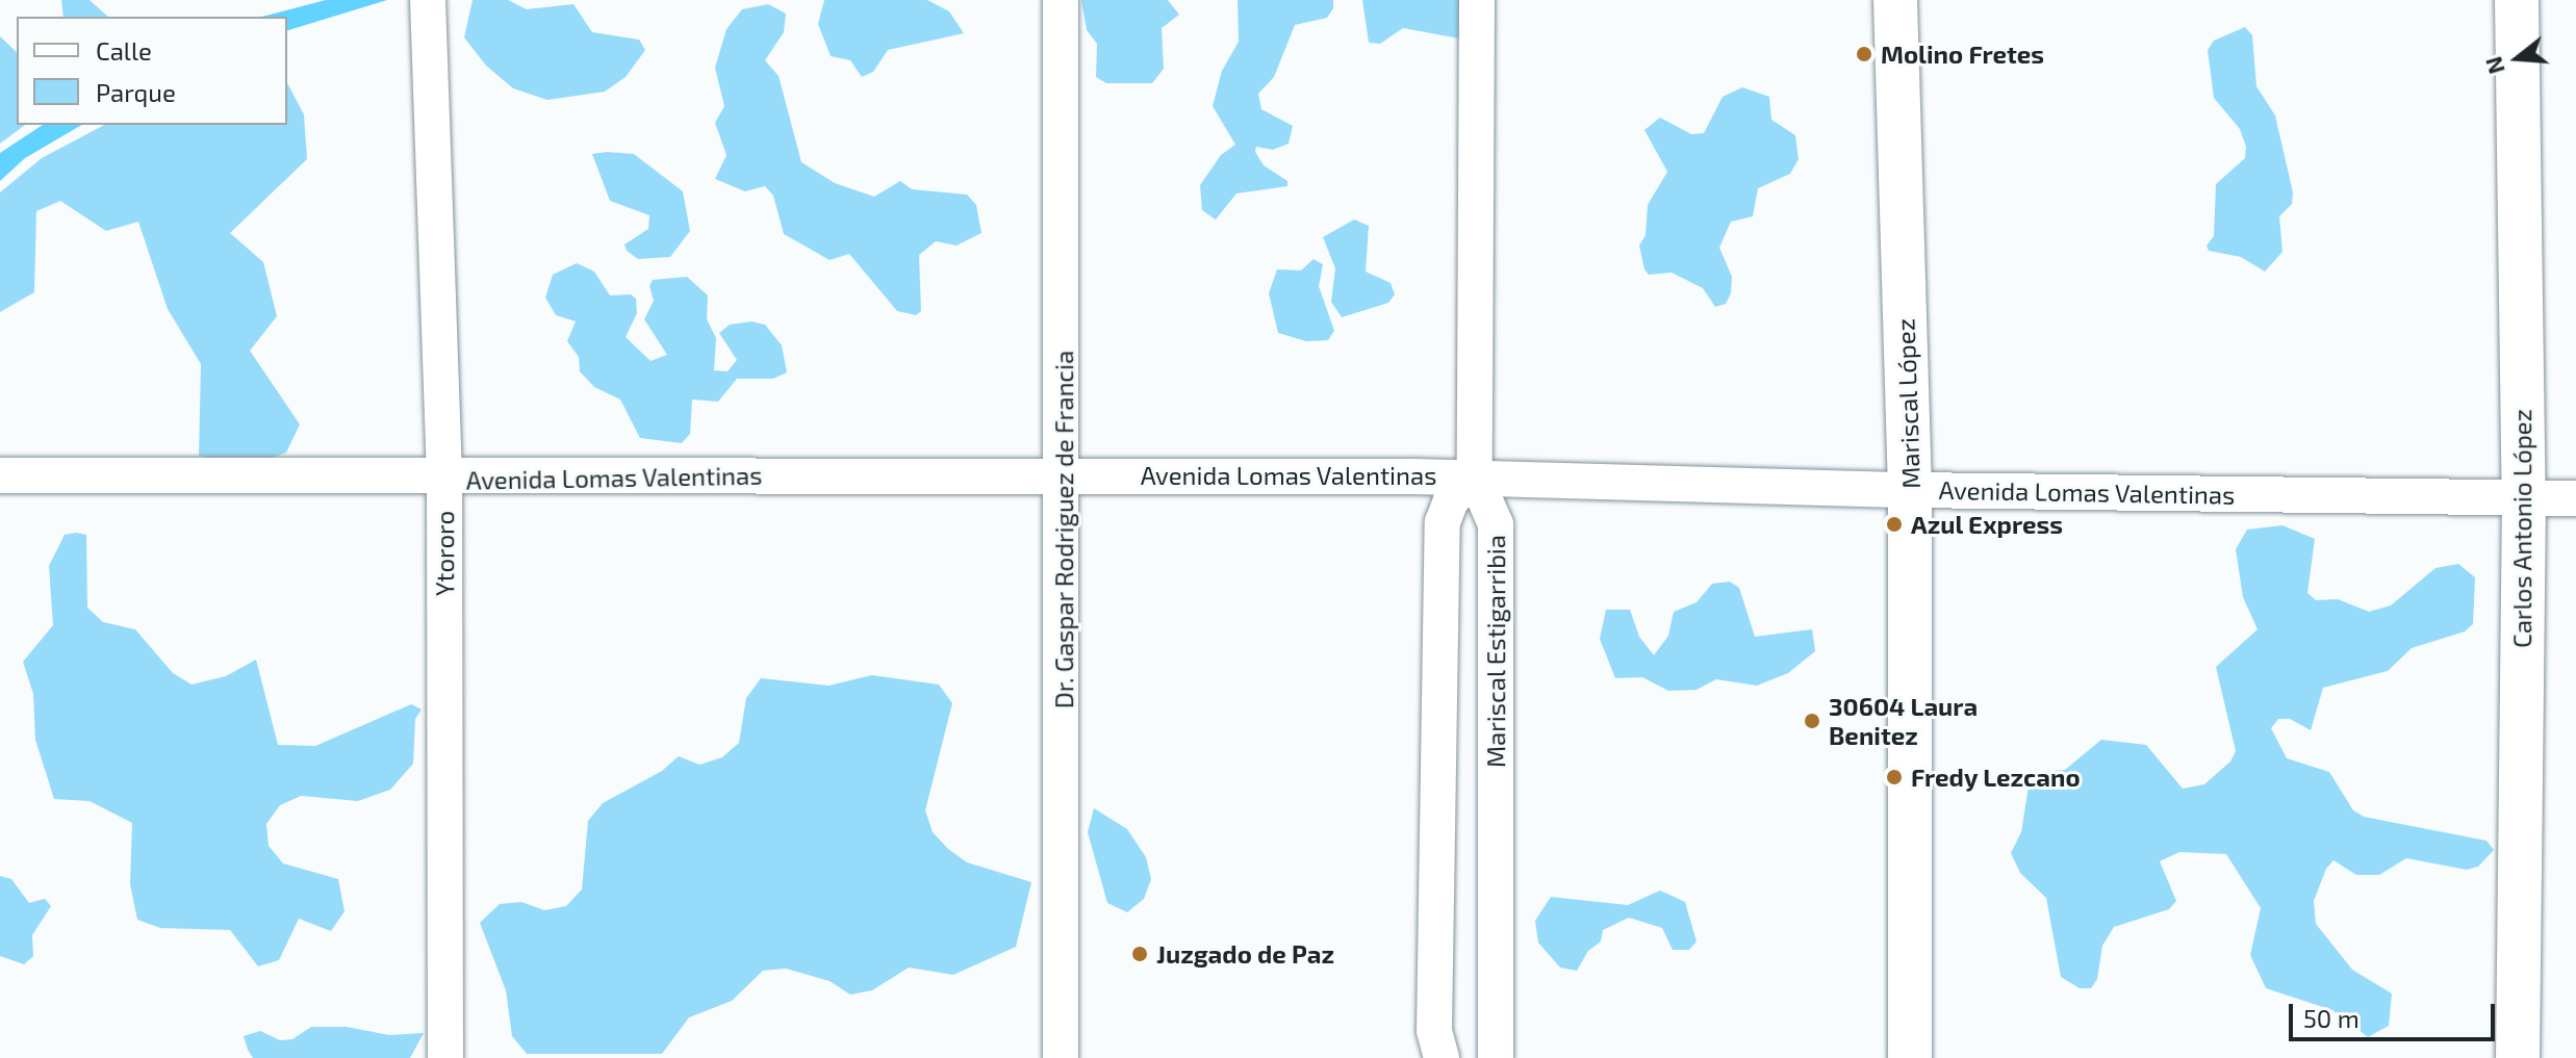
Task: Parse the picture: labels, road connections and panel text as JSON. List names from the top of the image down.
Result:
{
  "streets": {
    "main road": ["Mariscal López", "Carlos Antonio López"],
    "street": [
      "Avenida Lomas Valentinas",
      "Dr. Gaspar Rodriguez de Francia",
      "Ytororo",
      "Mariscal Estigarribia"
    ]
  },
  "crossings": [
    ["Mariscal López", "Avenida Lomas Valentinas"],
    ["Avenida Lomas Valentinas", "Carlos Antonio López"],
    ["Avenida Lomas Valentinas", "Dr. Gaspar Rodriguez de Francia"],
    ["Avenida Lomas Valentinas", "Ytororo"],
    ["Avenida Lomas Valentinas", "Mariscal Estigarribia"]
  ],
  "places": [
    "Molino Fretes",
    "Azul Express",
    "30604 Laura Benitez",
    "Fredy Lezcano",
    "Juzgado de Paz"
  ],
  "legend": ["Calle", "Parque"],
  "scale_bar": "50 m",
  "north": "left"
}
